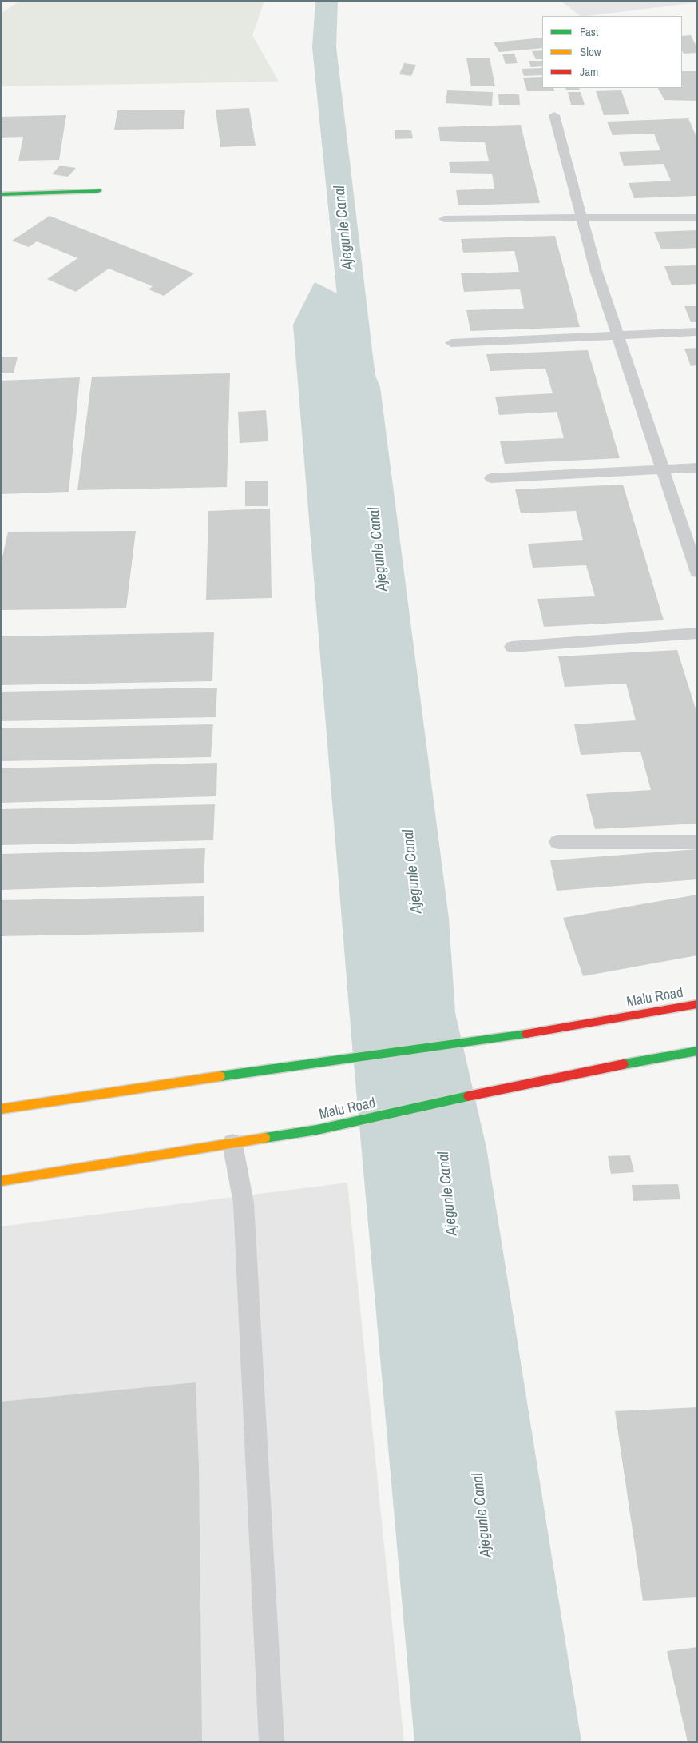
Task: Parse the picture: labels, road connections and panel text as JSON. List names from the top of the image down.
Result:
{
  "streets": {
    "main road": ["Malu Road"]
  },
  "water": ["Ajegunle Canal"],
  "legend": ["Fast", "Slow", "Jam"]
}
